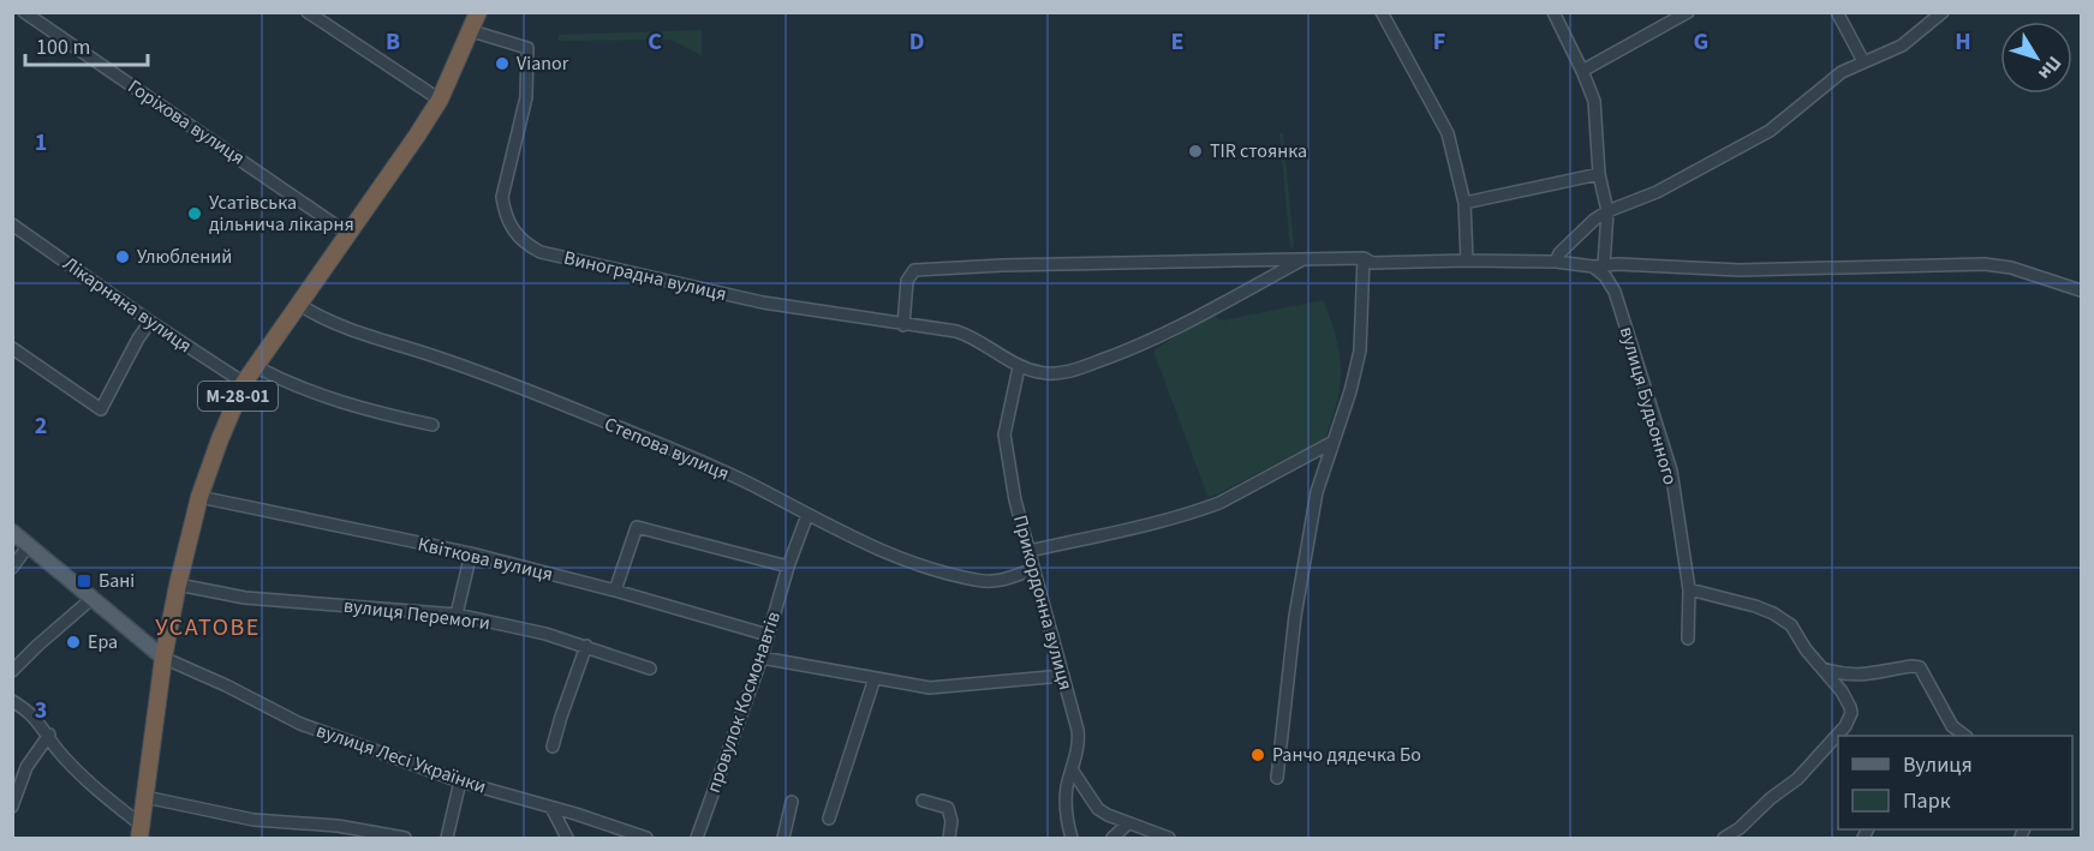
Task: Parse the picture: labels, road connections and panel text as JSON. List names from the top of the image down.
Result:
{
  "streets": {
    "highway": ["М-28-01"],
    "street": [
      "Горіхова вулиця",
      "Виноградна вулиця",
      "Лікарняна вулиця",
      "вулиця Будьонного",
      "Степова вулиця",
      "Квіткова вулиця",
      "Прикордонна вулиця",
      "вулиця Перемоги",
      "провулок Космонавтів",
      "вулиця Лесі Українки"
    ]
  },
  "crossings": [
    ["Горіхова вулиця", "М-28-01"],
    ["Виноградна вулиця", "М-28-01"],
    ["Виноградна вулиця", "Прикордонна вулиця"],
    ["Лікарняна вулиця", "М-28-01"],
    ["М-28-01", "Степова вулиця"],
    ["М-28-01", "Квіткова вулиця"],
    ["М-28-01", "вулиця Перемоги"],
    ["М-28-01", "вулиця Лесі Українки"],
    ["Степова вулиця", "Прикордонна вулиця"],
    ["Степова вулиця", "провулок Космонавтів"],
    ["Квіткова вулиця", "провулок Космонавтів"]
  ],
  "districts": ["УСАТОВЕ"],
  "places": {
    "other": [
      "Vianor",
      "TIR стоянка",
      "Усатівська дільнича лікарня",
      "Улюблений",
      "Ера",
      "Ранчо дядечка Бо"
    ],
    "transit": ["Бані"]
  },
  "legend": ["Вулиця", "Парк"],
  "scale_bar": "100 m",
  "north": "bottom right",
  "grid": {
    "columns": [
      "B",
      "C",
      "D",
      "E",
      "F",
      "G",
      "H"
    ],
    "rows": ["1", "2", "3"]
  }
}
